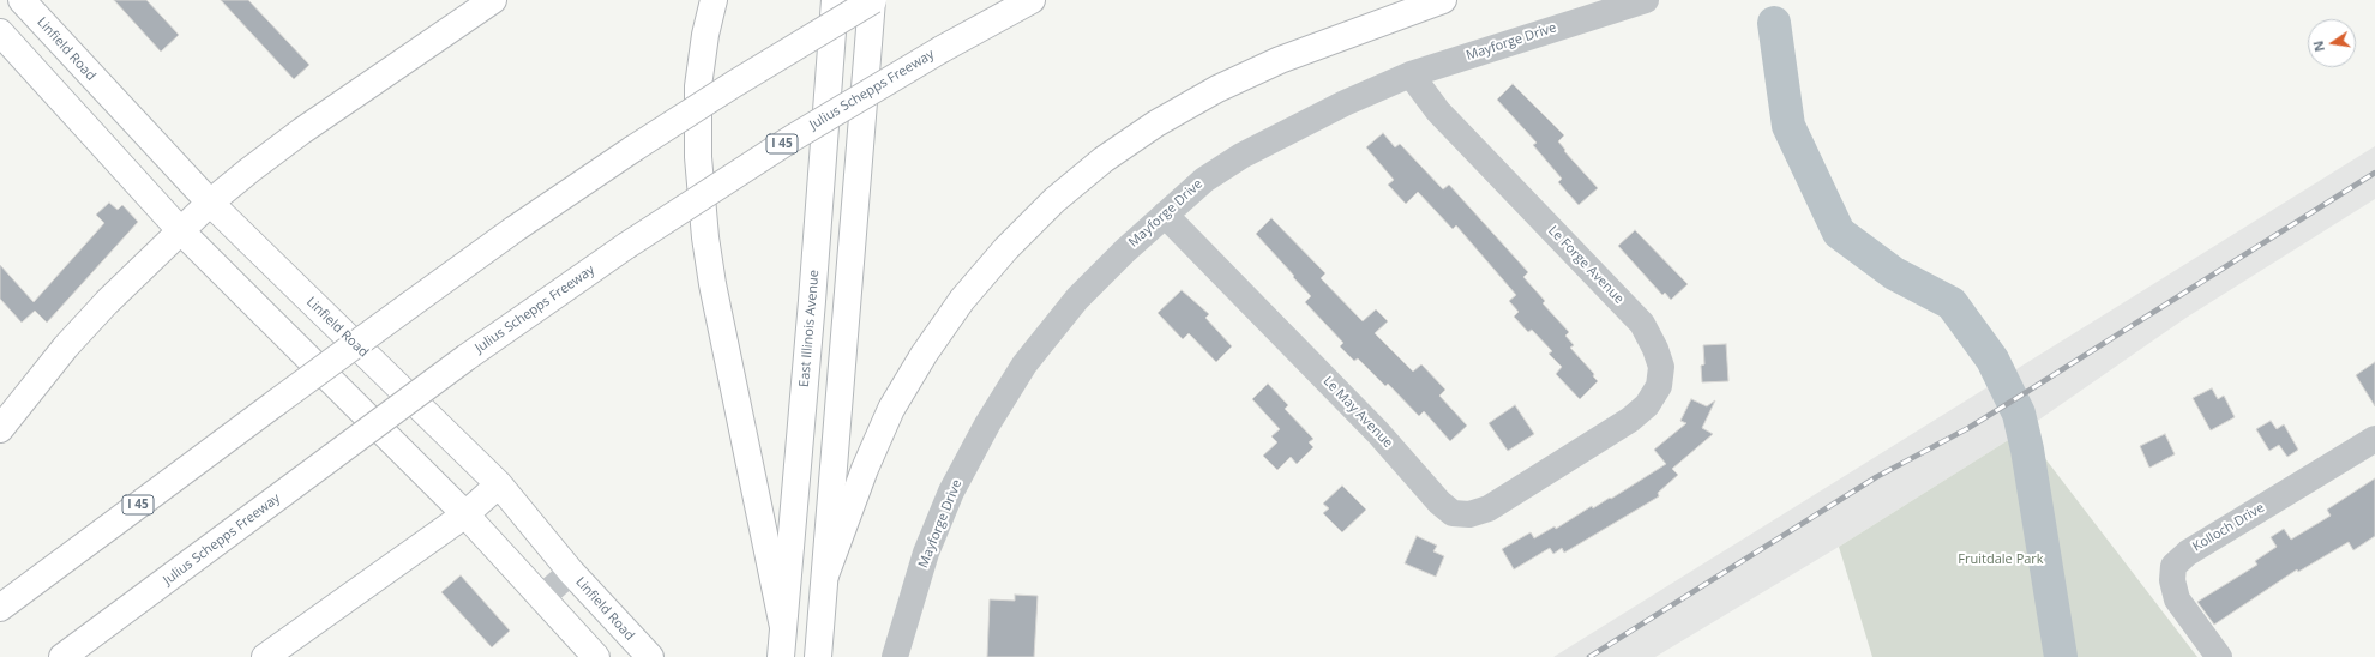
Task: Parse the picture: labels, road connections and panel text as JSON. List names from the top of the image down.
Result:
{
  "streets": {
    "main road": [
      "Linfield Road",
      "Julius Schepps Freeway",
      "I 45",
      "East Illinois Avenue"
    ],
    "street": [
      "Mayforge Drive",
      "Le Forge Avenue",
      "Le May Avenue",
      "Kolloch Drive"
    ]
  },
  "crossings": [
    ["Mayforge Drive", "Le Forge Avenue"],
    ["Mayforge Drive", "Le May Avenue"],
    ["I 45", "East Illinois Avenue"],
    ["Le Forge Avenue", "Le May Avenue"]
  ],
  "parks": ["Fruitdale Park"],
  "north": "left"
}
